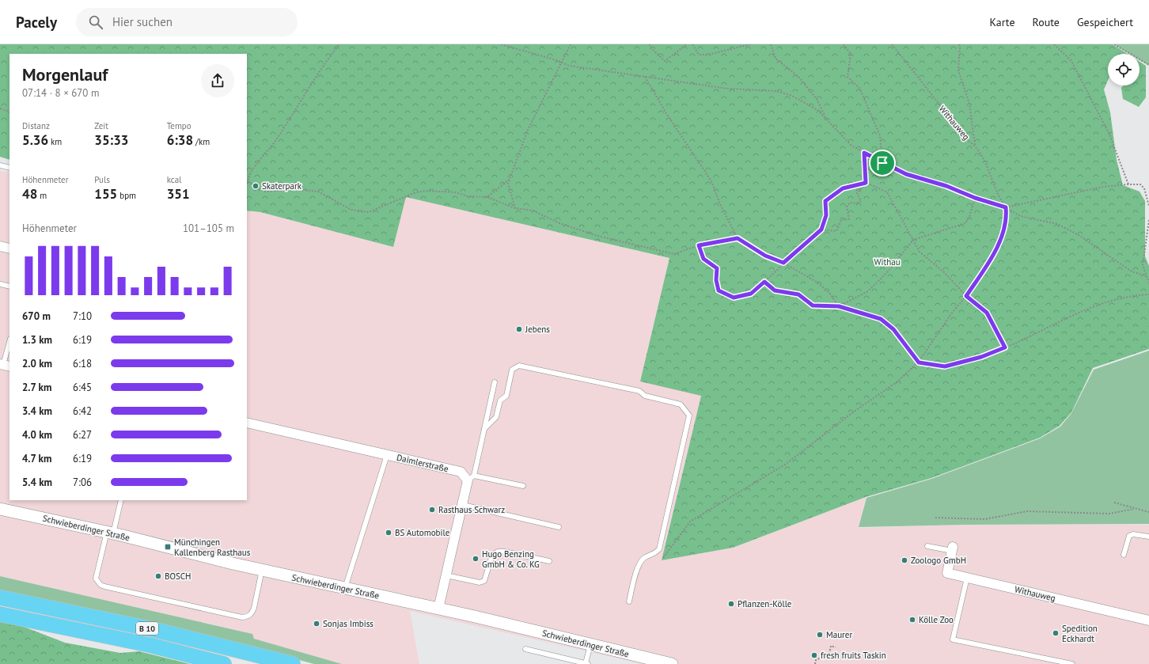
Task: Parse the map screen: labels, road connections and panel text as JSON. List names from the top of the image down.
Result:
{
  "streets": {
    "highway": ["B 10"],
    "street": ["Withauweg", "Daimlerstraße", "Schwieberdinger Straße"]
  },
  "parks": ["Withau"],
  "places": {
    "other": [
      "Skaterpark",
      "Jebens",
      "Rasthaus Schwarz",
      "BS Automobile",
      "Hugo Benzing GmbH & Co. KG",
      "Zoologo GmbH",
      "BOSCH",
      "Pflanzen-Kölle",
      "Kölle Zoo",
      "Sonjas Imbiss",
      "Spedition Eckhardt",
      "Maurer",
      "fresh fruits Taskin"
    ],
    "transit": ["Münchingen Kallenberg Rasthaus"]
  },
  "page": {
    "header": "Pacely",
    "search": "Hier suchen",
    "nav": ["Karte", "Route", "Gespeichert"],
    "heading": ["Morgenlauf", "07:14 · 8 × 670 m"],
    "stats": [
      ["Distanz", "5.36 km"],
      ["Zeit", "35:33"],
      ["Tempo", "6:38 /km"],
      ["Höhenmeter", "48 m"],
      ["Puls", "155 bpm"],
      ["kcal", "351"]
    ],
    "chart": ["Höhenmeter", "101–105 m"],
    "list": [
      {
        "name": "670 m",
        "note": "7:10"
      },
      {
        "name": "1.3 km",
        "note": "6:19"
      },
      {
        "name": "2.0 km",
        "note": "6:18"
      },
      {
        "name": "2.7 km",
        "note": "6:45"
      },
      {
        "name": "3.4 km",
        "note": "6:42"
      },
      {
        "name": "4.0 km",
        "note": "6:27"
      },
      {
        "name": "4.7 km",
        "note": "6:19"
      },
      {
        "name": "5.4 km",
        "note": "7:06"
      }
    ]
  }
}
